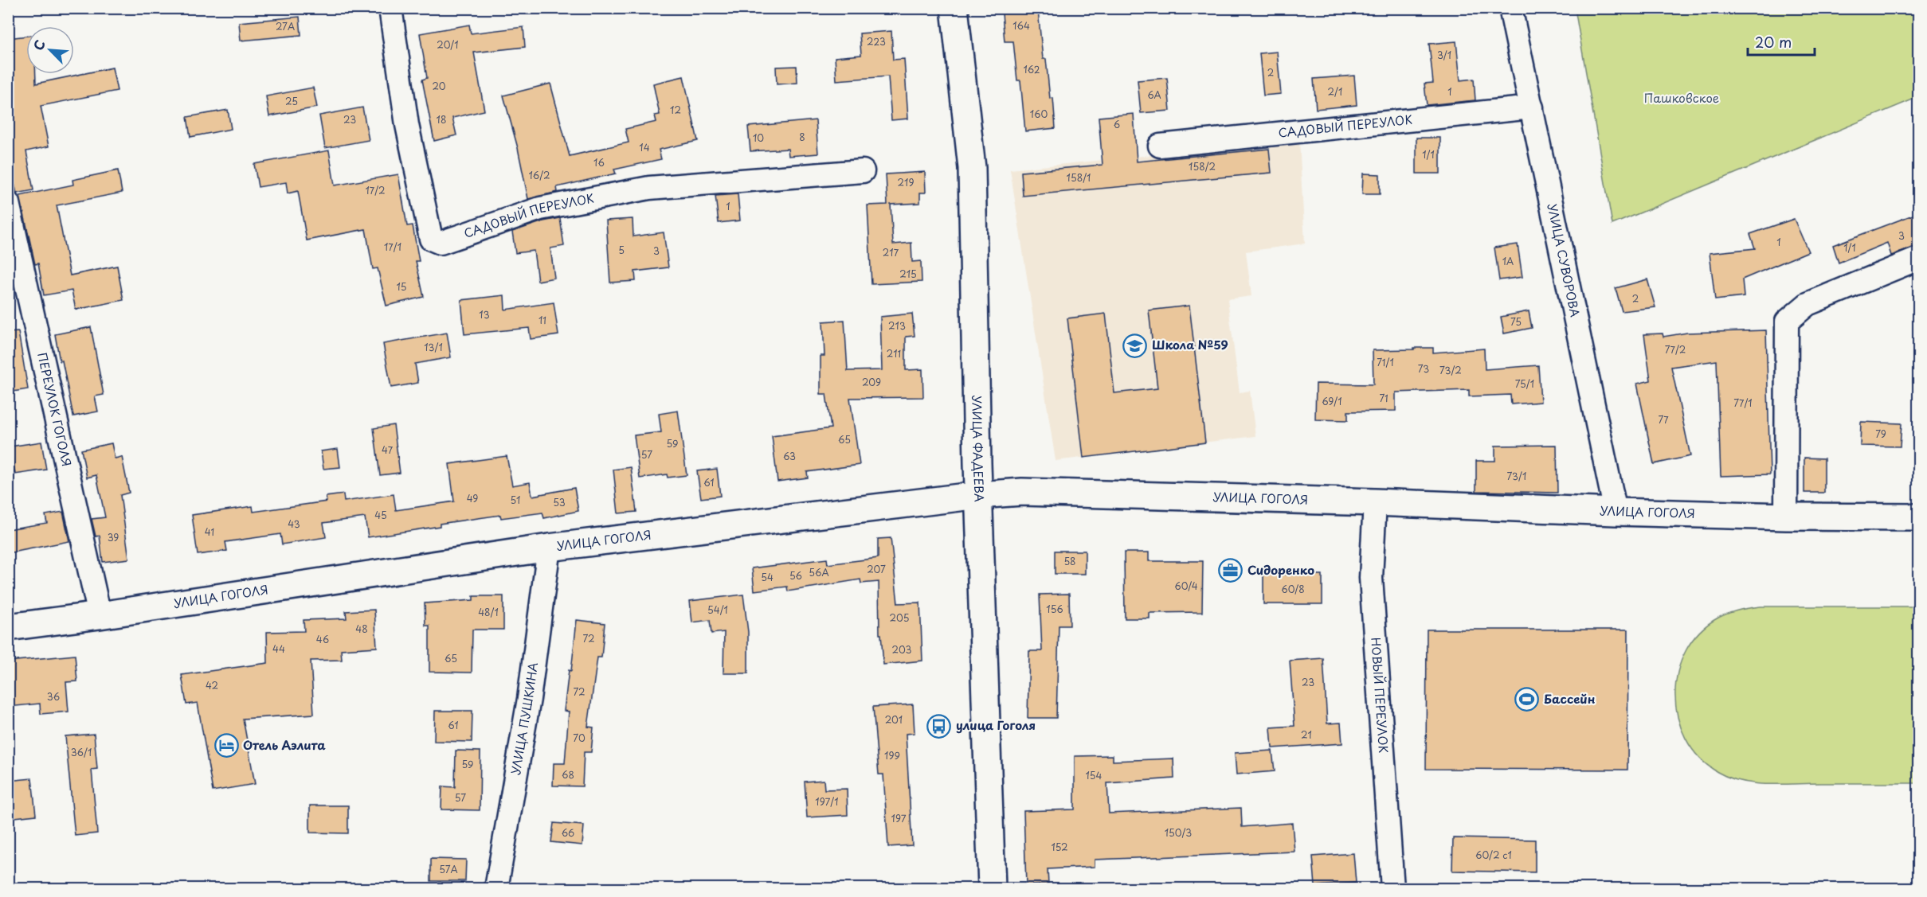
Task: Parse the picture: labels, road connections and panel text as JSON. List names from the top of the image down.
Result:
{
  "streets": {
    "main road": ["УЛИЦА ФАДЕЕВА", "УЛИЦА ГОГОЛЯ"],
    "street": [
      "САДОВЫЙ ПЕРЕУЛОК",
      "УЛИЦА СУВОРОВА",
      "ПЕРЕУЛОК ГОГОЛЯ",
      "НОВЫЙ ПЕРЕУЛОК",
      "УЛИЦА ПУШКИНА"
    ]
  },
  "crossings": [
    ["САДОВЫЙ ПЕРЕУЛОК", "УЛИЦА СУВОРОВА"],
    ["УЛИЦА СУВОРОВА", "УЛИЦА ГОГОЛЯ"],
    ["ПЕРЕУЛОК ГОГОЛЯ", "УЛИЦА ГОГОЛЯ"],
    ["УЛИЦА ФАДЕЕВА", "УЛИЦА ГОГОЛЯ"],
    ["УЛИЦА ГОГОЛЯ", "НОВЫЙ ПЕРЕУЛОК"],
    ["УЛИЦА ГОГОЛЯ", "УЛИЦА ПУШКИНА"]
  ],
  "parks": ["Пашковское"],
  "places": {
    "school or university": ["Школа №59"],
    "office": ["Сидоренко"],
    "sports": ["Бассейн"],
    "bus stop": ["улица Гоголя"],
    "hotel": ["Отель Аэлита"]
  },
  "house_numbers": [
    "164",
    "27А",
    "223",
    "20/1",
    "3/1",
    "162",
    "2",
    "20",
    "2/1",
    "1",
    "6А",
    "25",
    "12",
    "160",
    "23",
    "18",
    "6",
    "8",
    "10",
    "14",
    "1/1",
    "16",
    "158/2",
    "16/2",
    "158/1",
    "219",
    "17/2",
    "1",
    "3",
    "1",
    "17/1",
    "1/1",
    "5",
    "3",
    "217",
    "1А",
    "215",
    "15",
    "2",
    "13",
    "11",
    "75",
    "213",
    "13/1",
    "77/2",
    "211",
    "71/1",
    "73",
    "73/2",
    "209",
    "75/1",
    "71",
    "69/1",
    "77/1",
    "77",
    "79",
    "65",
    "59",
    "47",
    "57",
    "63",
    "73/1",
    "61",
    "49",
    "51",
    "53",
    "45",
    "43",
    "41",
    "39",
    "58",
    "207",
    "56А",
    "56",
    "54",
    "60/4",
    "60/8",
    "156",
    "54/1",
    "48/1",
    "205",
    "48",
    "72",
    "46",
    "44",
    "203",
    "65",
    "23",
    "42",
    "72",
    "36",
    "201",
    "61",
    "21",
    "70",
    "36/1",
    "199",
    "59",
    "68",
    "154",
    "57",
    "197/1",
    "197",
    "66",
    "150/3",
    "152",
    "60/2 с1",
    "57А"
  ],
  "scale_bar": "20 m",
  "north": "top left"
}
